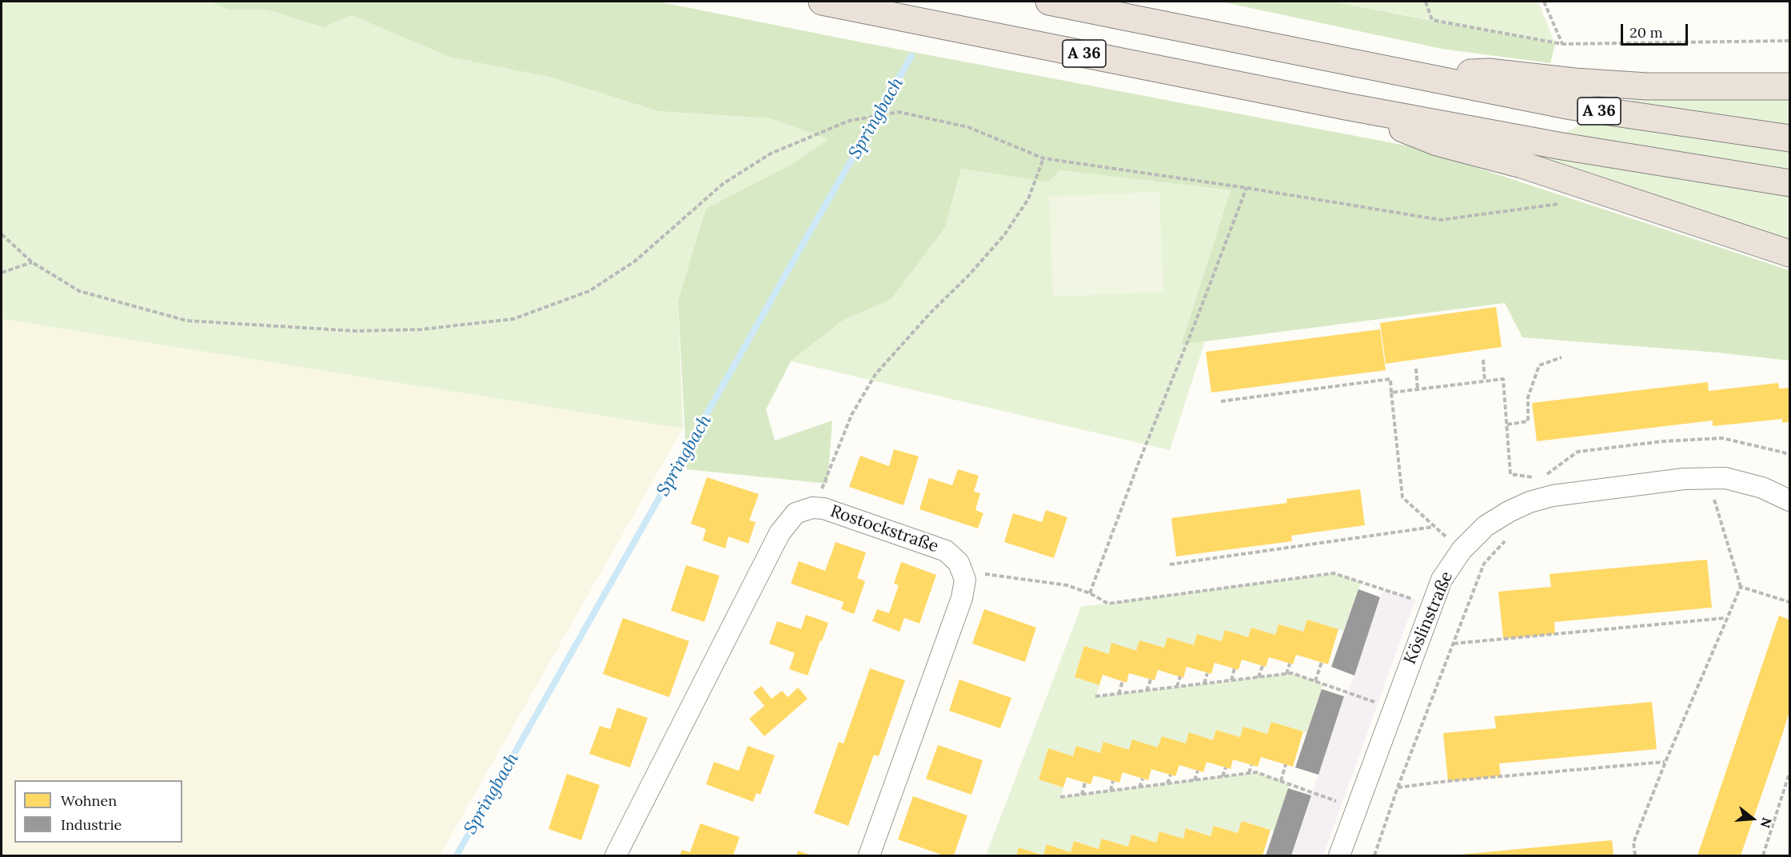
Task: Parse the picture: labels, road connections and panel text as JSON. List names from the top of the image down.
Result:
{
  "streets": {
    "highway": ["A 36"],
    "street": ["Rostockstraße", "Köslinstraße"]
  },
  "water": ["Springbach"],
  "legend": ["Wohnen", "Industrie"],
  "scale_bar": "20 m",
  "north": "right"
}
